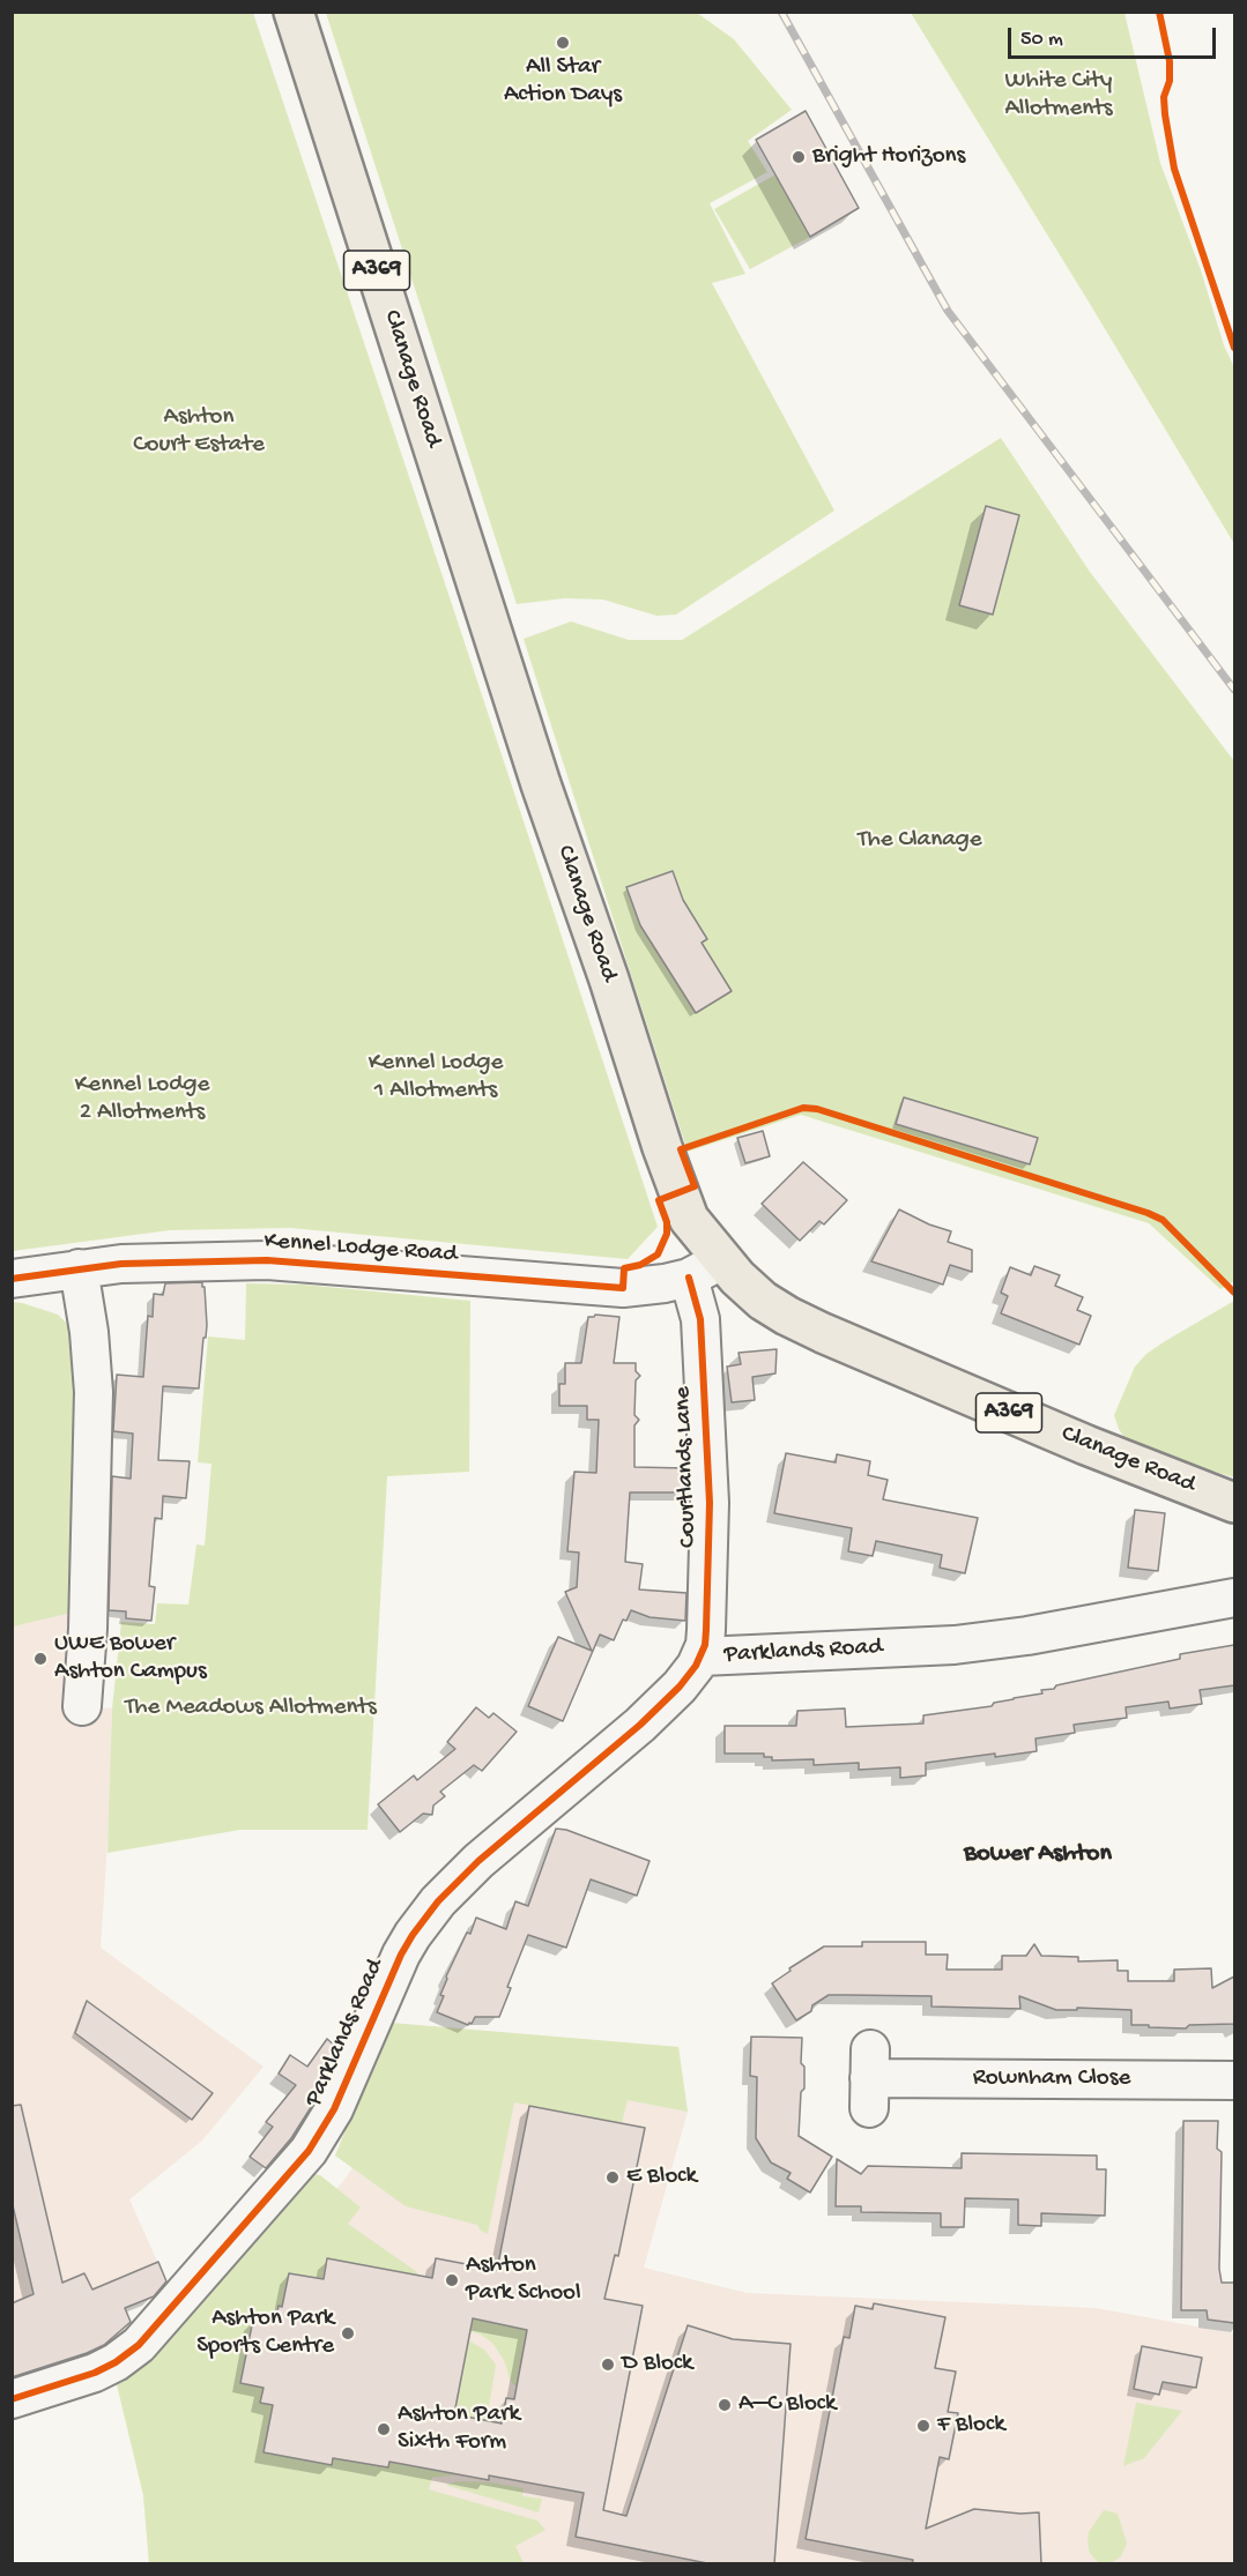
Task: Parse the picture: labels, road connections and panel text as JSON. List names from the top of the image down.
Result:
{
  "streets": {
    "main road": ["A369", "Clanage Road"],
    "street": [
      "Kennel Lodge Road",
      "Courtlands Lane",
      "Parklands Road",
      "Rownham Close"
    ]
  },
  "crossings": [
    ["Clanage Road", "Kennel Lodge Road"],
    ["Clanage Road", "Courtlands Lane"],
    ["Kennel Lodge Road", "Courtlands Lane"],
    ["Courtlands Lane", "Parklands Road"]
  ],
  "districts": ["Bower Ashton"],
  "parks": [
    "White City Allotments",
    "Ashton Court Estate",
    "The Clanage",
    "Kennel Lodge 1 Allotments",
    "Kennel Lodge 2 Allotments",
    "The Meadows Allotments"
  ],
  "places": [
    "All Star Action Days",
    "Bright Horizons",
    "UWE Bower Ashton Campus",
    "E Block",
    "Ashton Park School",
    "Ashton Park Sports Centre",
    "D Block",
    "A–C Block",
    "F Block",
    "Ashton Park Sixth Form"
  ],
  "scale_bar": "50 m"
}
